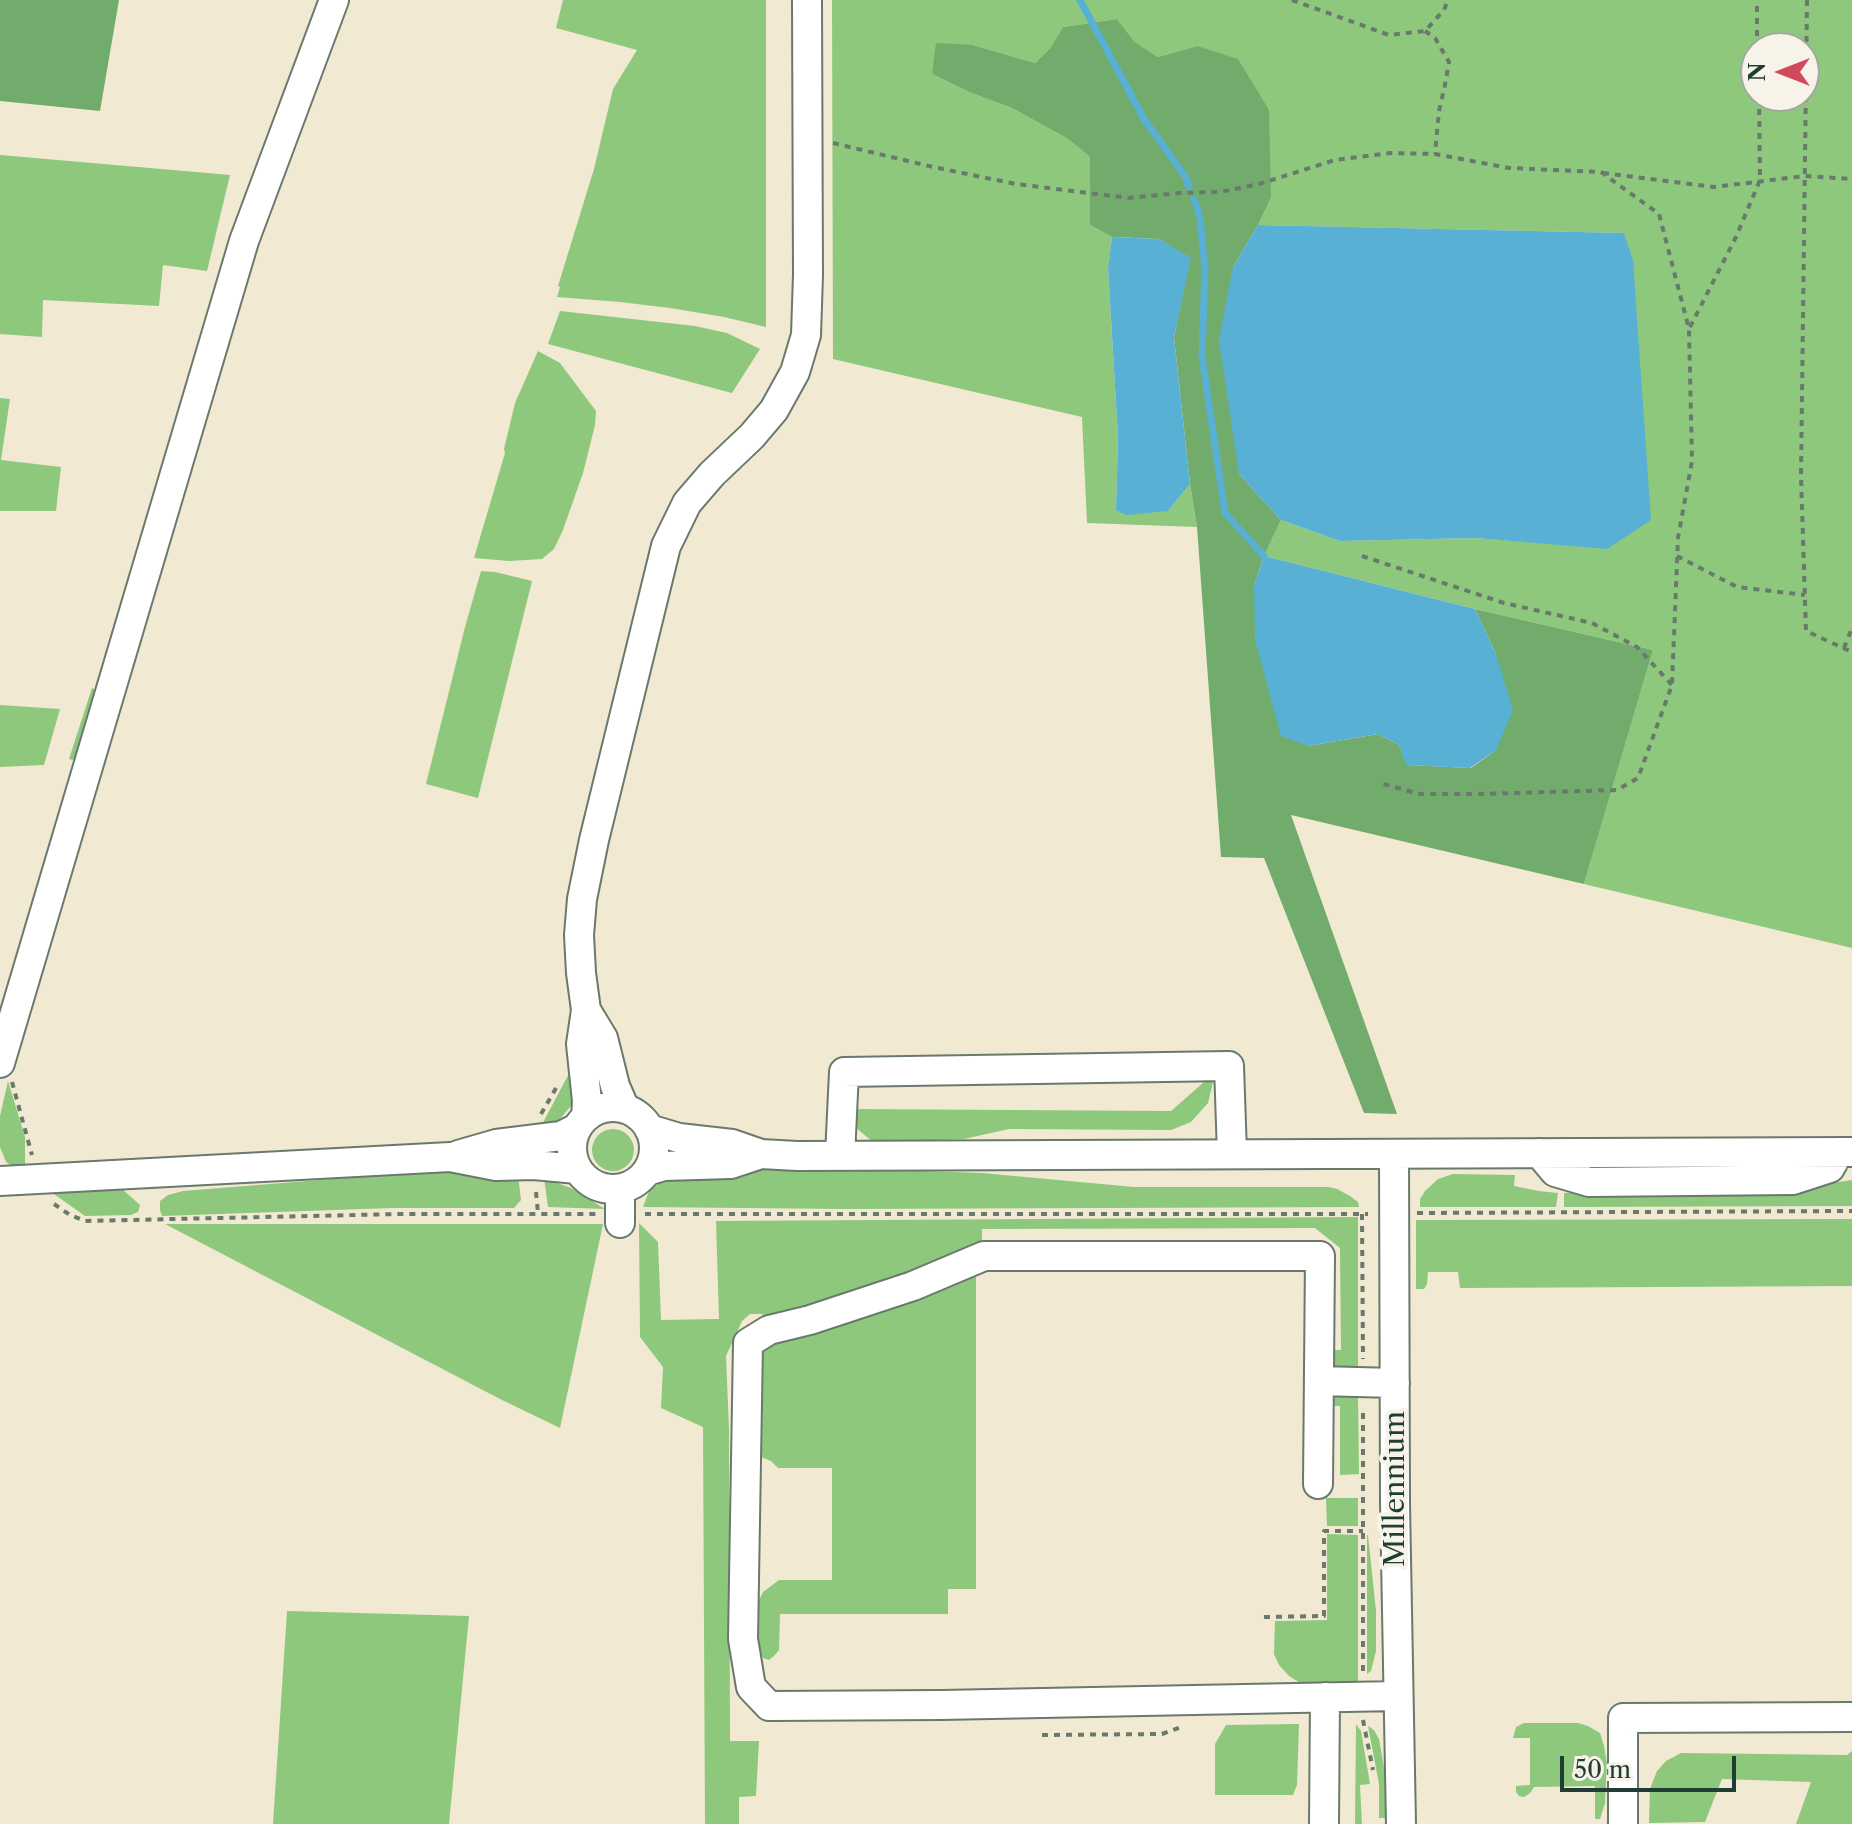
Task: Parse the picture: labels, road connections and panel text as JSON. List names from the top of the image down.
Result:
{
  "streets": {
    "street": ["Millennium"]
  },
  "scale_bar": "50 m",
  "north": "left"
}
